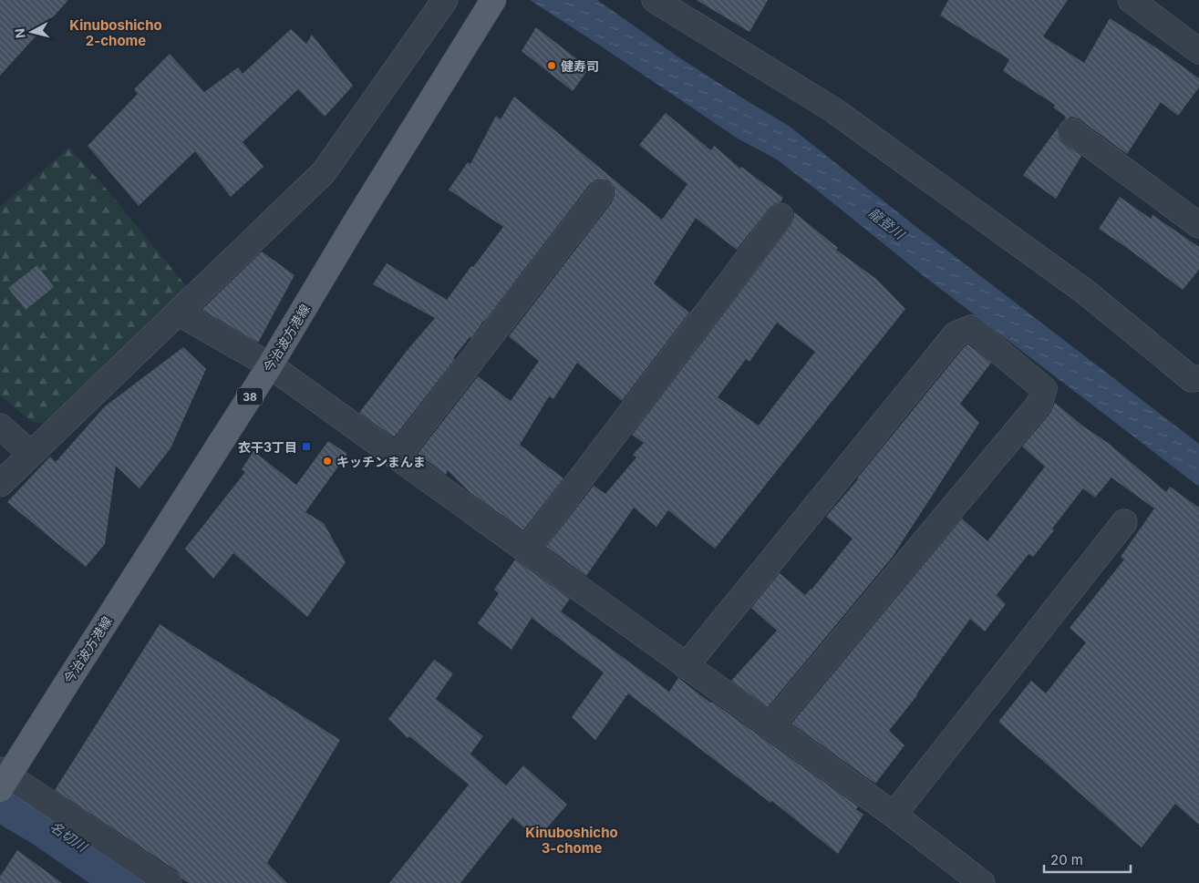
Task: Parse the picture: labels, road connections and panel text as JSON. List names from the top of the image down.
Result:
{
  "streets": {
    "main road": ["今治波方港線", "38"]
  },
  "districts": ["Kinuboshicho 2-chome", "Kinuboshicho 3-chome"],
  "water": ["龍登川", "名切川"],
  "places": {
    "other": ["健寿司", "キッチンまんま"],
    "transit": ["衣干3丁目"]
  },
  "scale_bar": "20 m",
  "north": "left"
}
